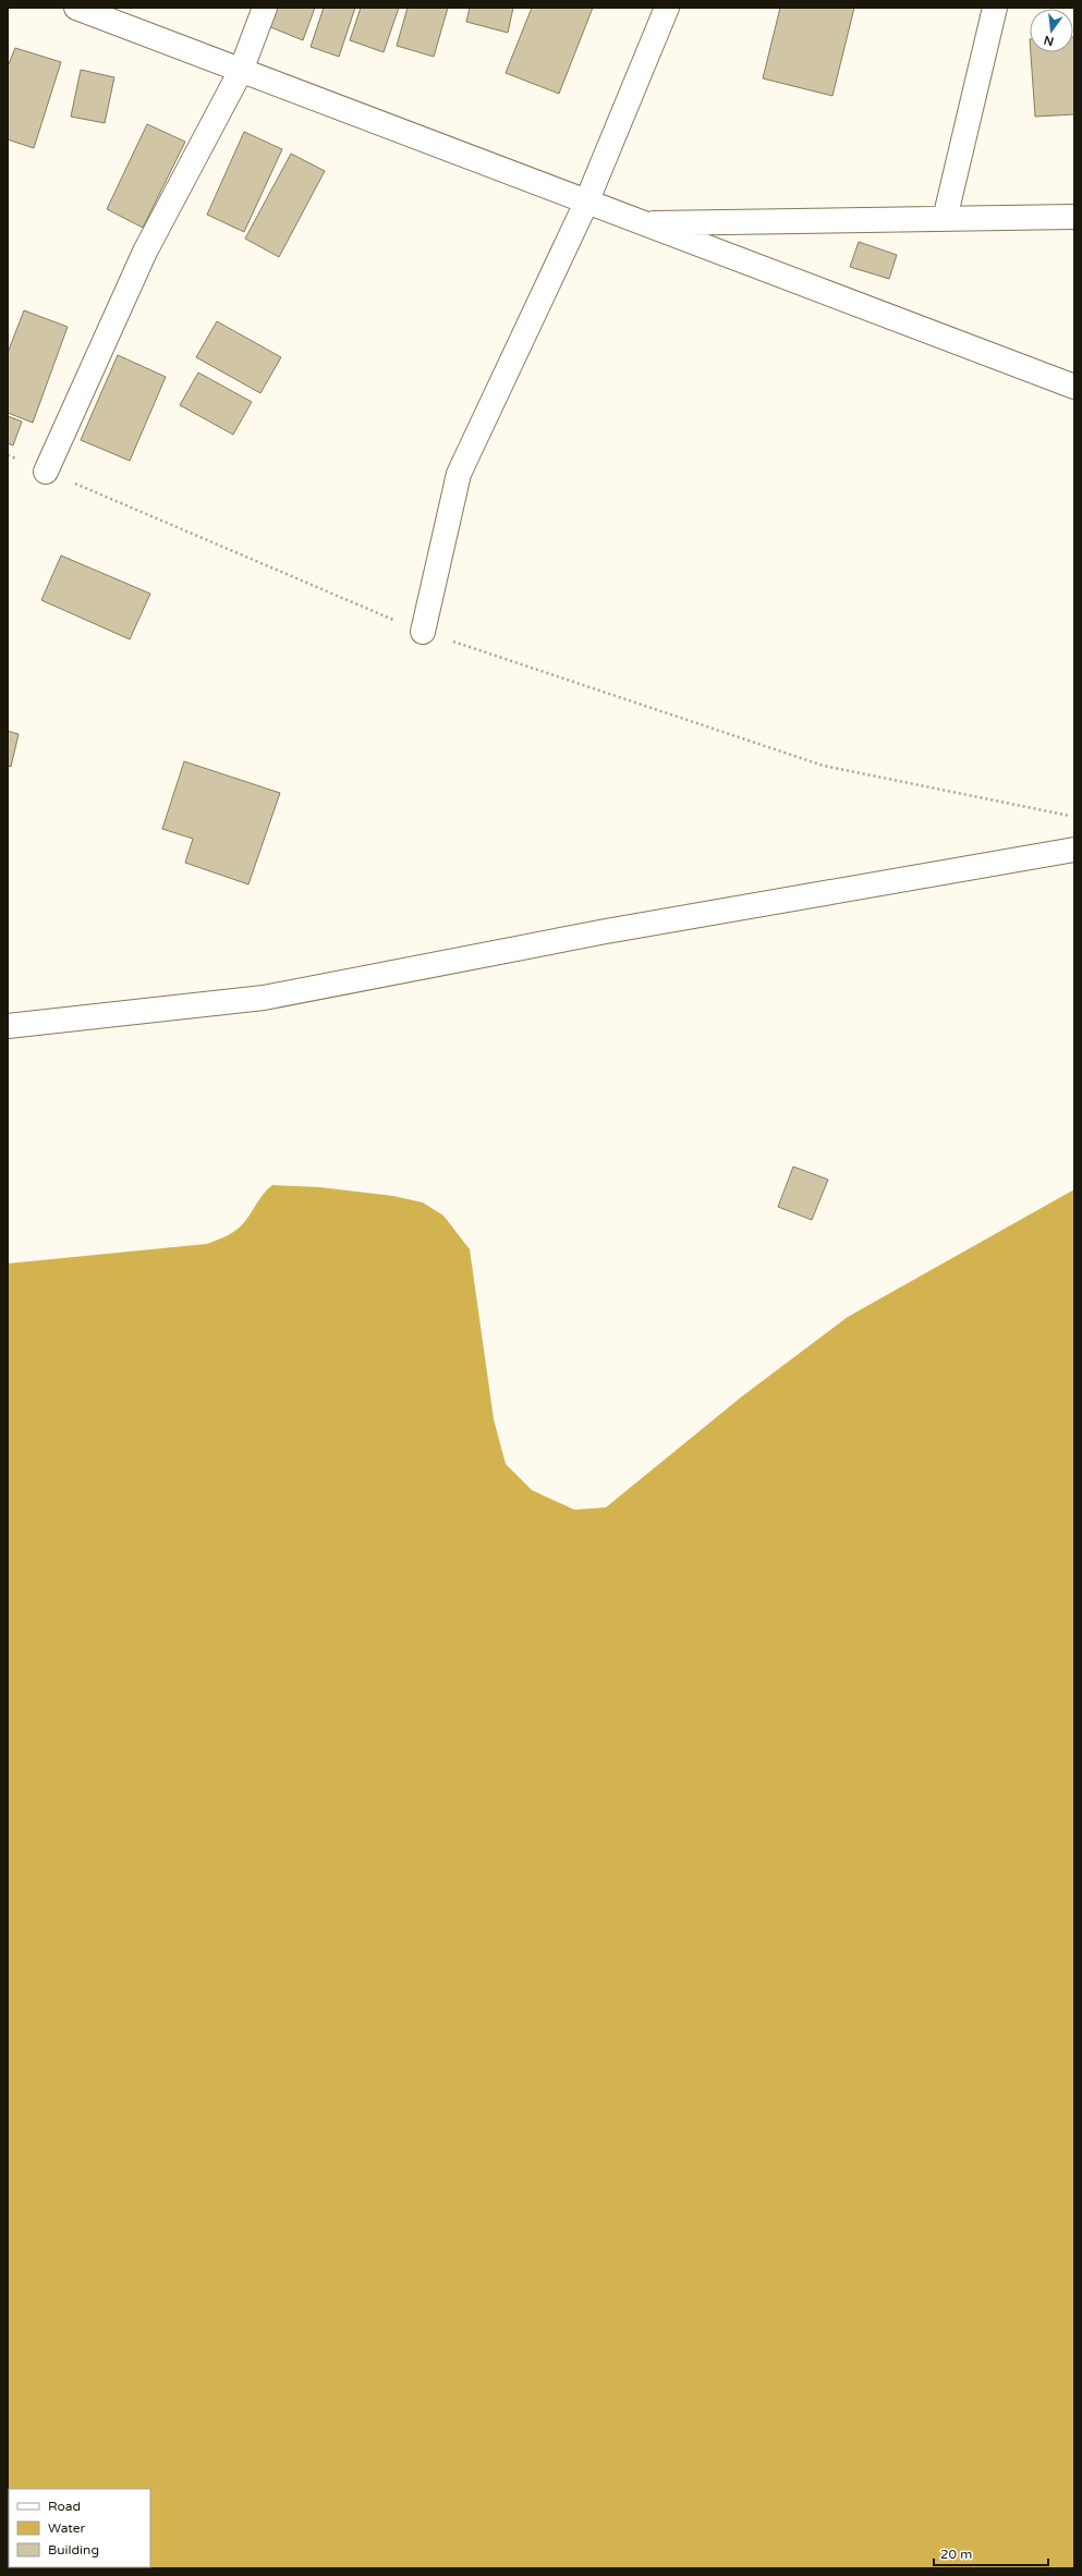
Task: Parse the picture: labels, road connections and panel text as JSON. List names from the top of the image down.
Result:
{
  "legend": ["Road", "Water", "Building"],
  "scale_bar": "20 m",
  "north": "bottom"
}
